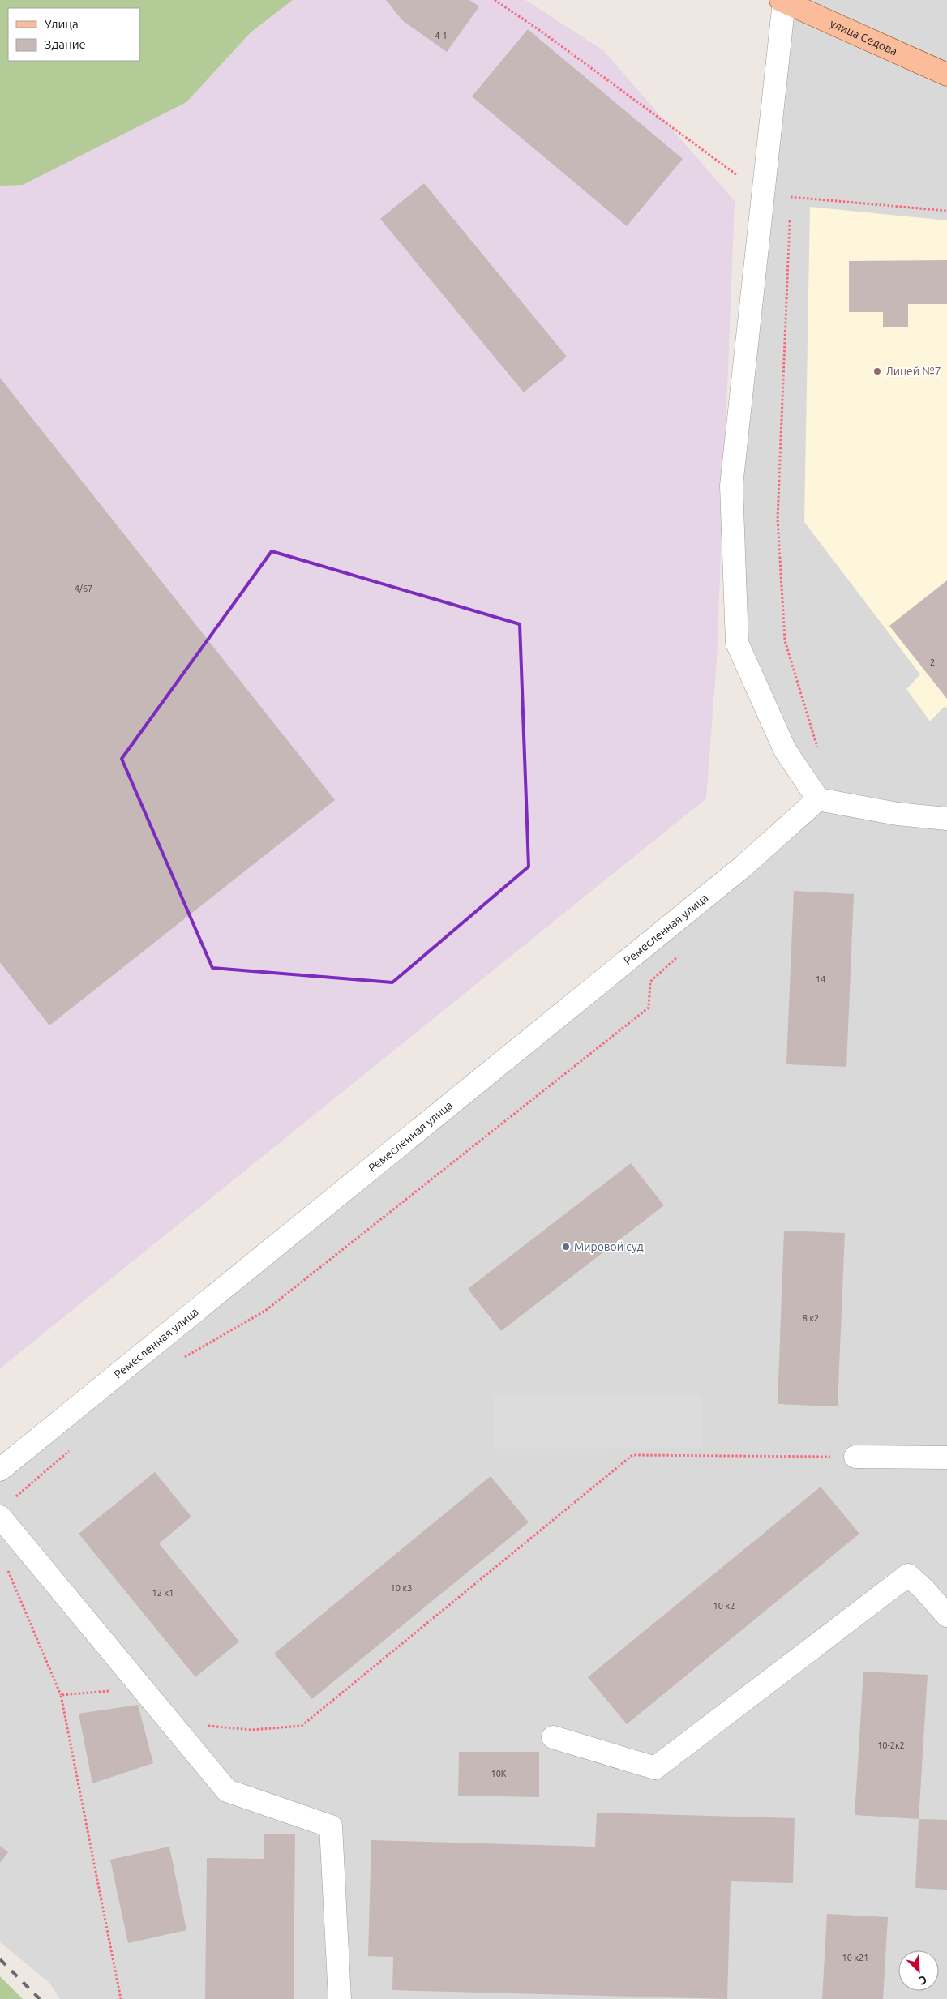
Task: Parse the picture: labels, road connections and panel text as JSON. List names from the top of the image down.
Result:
{
  "streets": {
    "main road": ["улица Седова"],
    "street": ["Ремесленная улица"]
  },
  "places": ["Лицей №7", "Мировой суд"],
  "house_numbers": [
    "4-1",
    "4/67",
    "2",
    "14",
    "8 к2",
    "10 к3",
    "12 к1",
    "10 к2",
    "10-2к2",
    "10К",
    "10 к21"
  ],
  "legend": ["Улица", "Здание"],
  "north": "bottom right"
}
